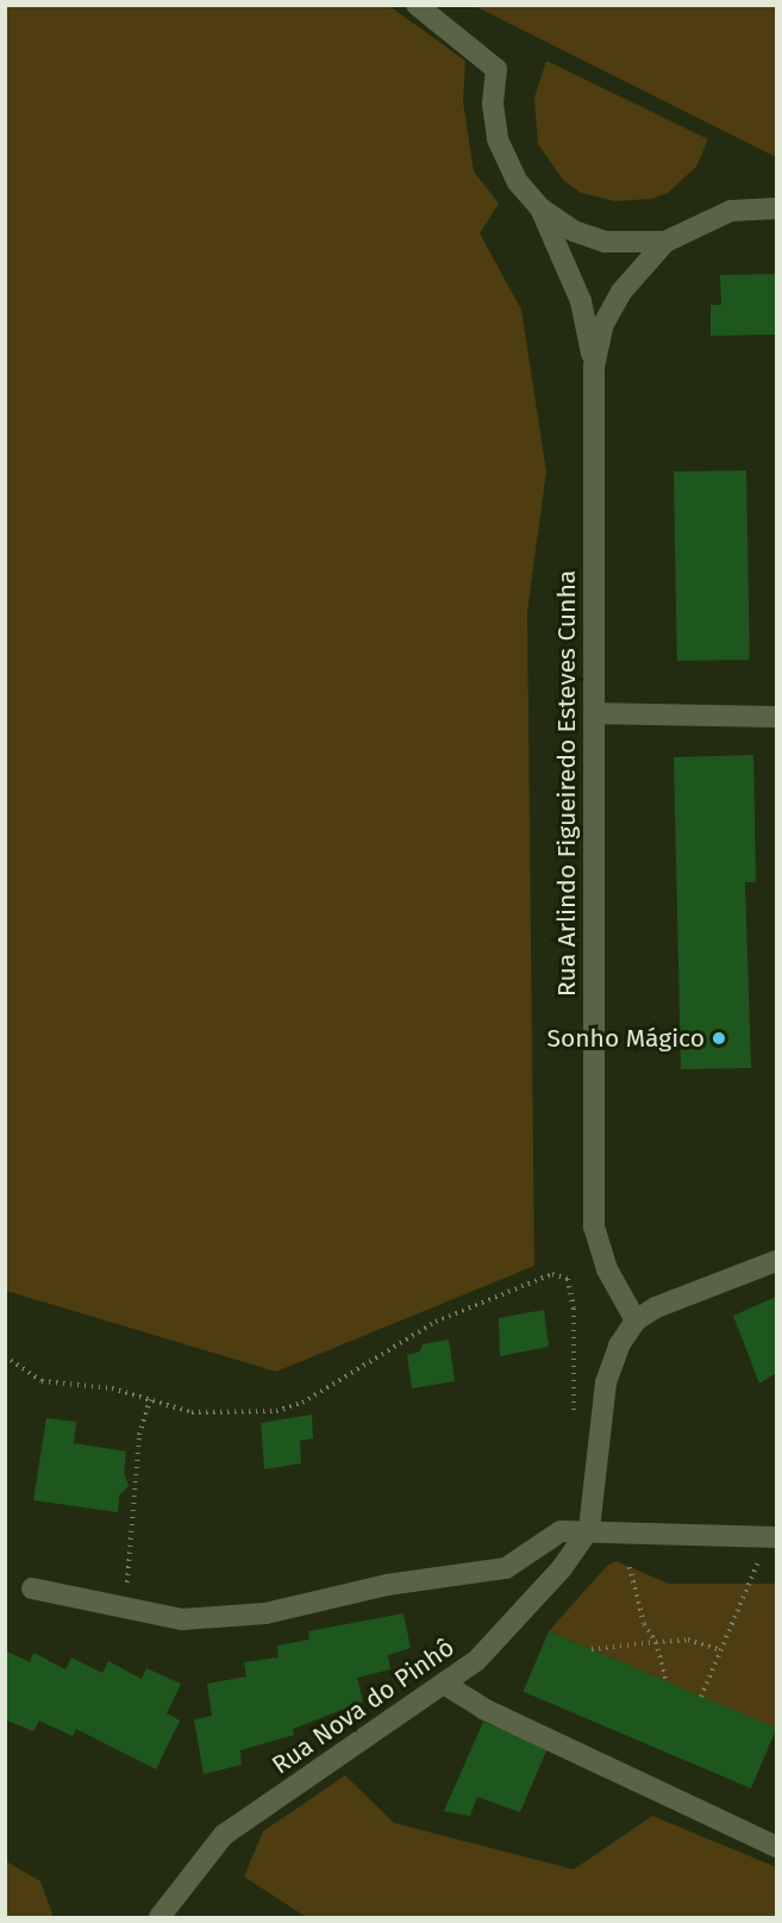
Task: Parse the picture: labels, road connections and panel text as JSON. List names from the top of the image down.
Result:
{
  "streets": {
    "street": ["Rua Arlindo Figueiredo Esteves Cunha", "Rua Nova do Pinhô"]
  },
  "places": ["Sonho Mágico"]
}
